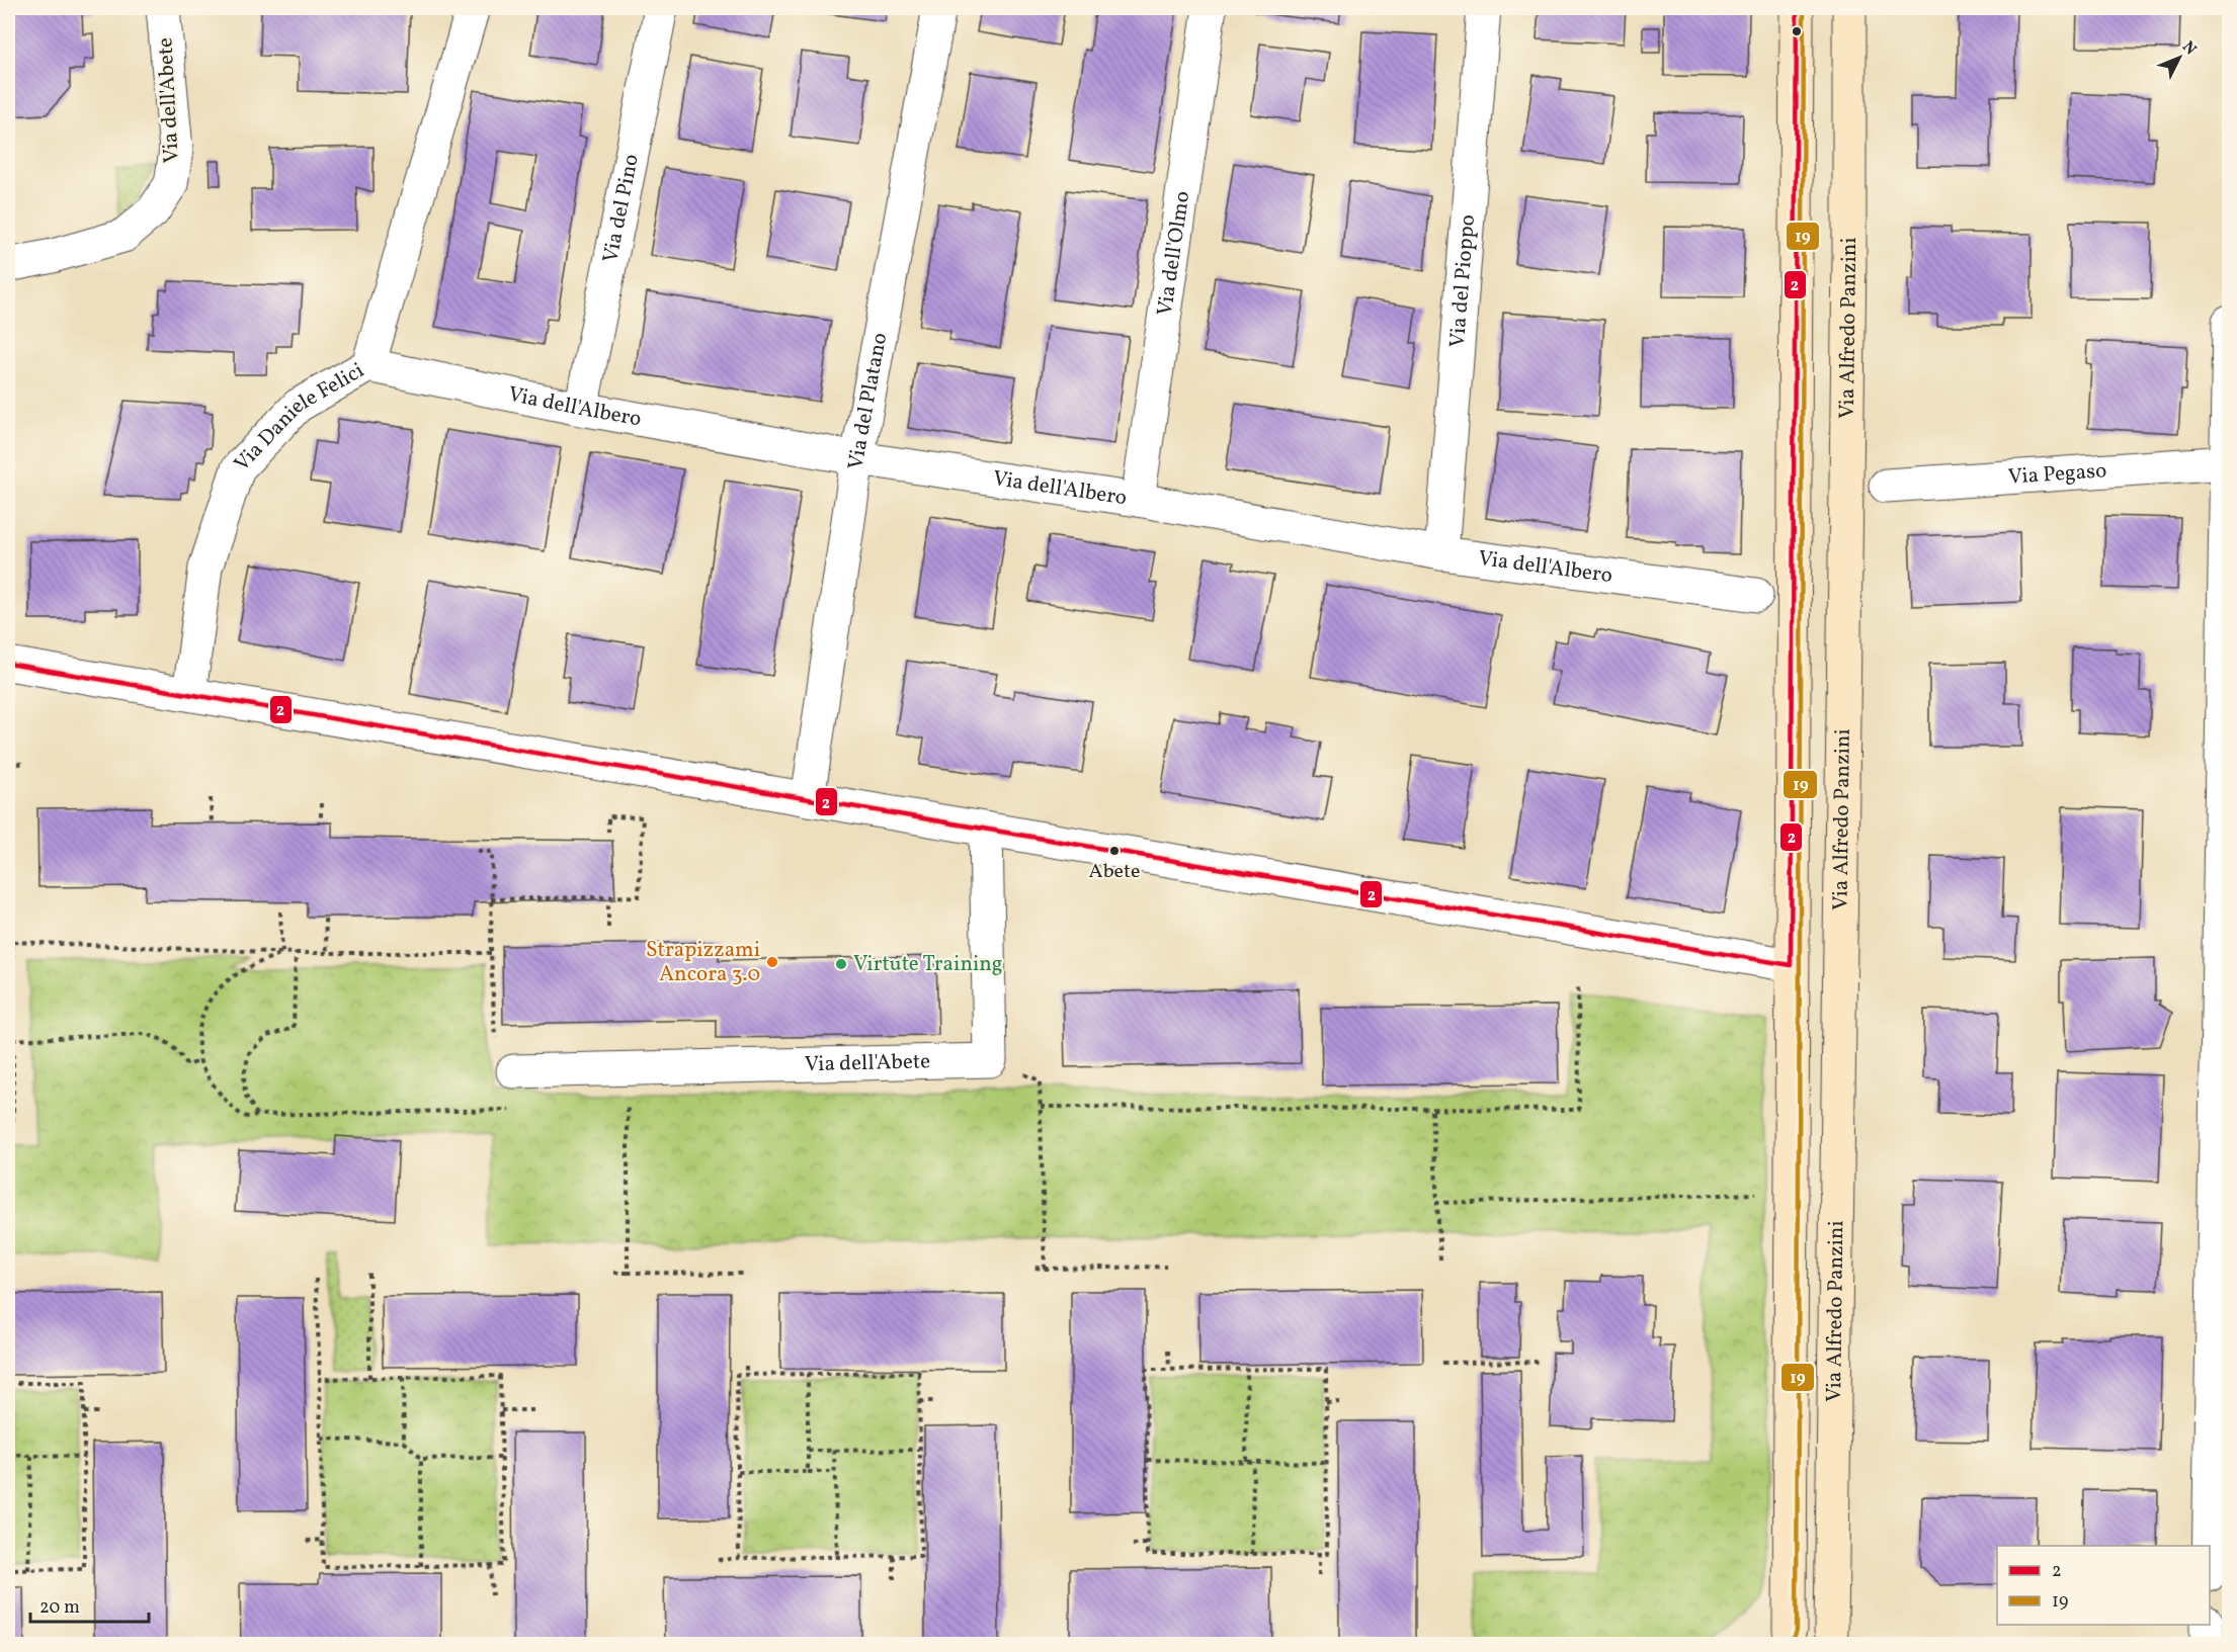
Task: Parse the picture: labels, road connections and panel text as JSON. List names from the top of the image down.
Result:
{
  "streets": {
    "main road": ["Via Alfredo Panzini"],
    "street": [
      "Via dell'Abete",
      "Via del Pino",
      "Via dell'Olmo",
      "Via del Pioppo",
      "Via del Platano",
      "Via dell'Albero",
      "Via Daniele Felici",
      "Via Pegaso"
    ]
  },
  "crossings": [
    ["Via del Pino", "Via dell'Albero"],
    ["Via dell'Olmo", "Via dell'Albero"],
    ["Via del Pioppo", "Via dell'Albero"],
    ["Via del Platano", "Via dell'Albero"],
    ["Via dell'Albero", "Via Daniele Felici"]
  ],
  "places": ["Abete", "Strapizzami Ancora 3.0", "Virtute Training"],
  "lines": ["transit line 2", "transit line 19"],
  "legend": ["2", "19"],
  "scale_bar": "20 m",
  "north": "top right"
}
